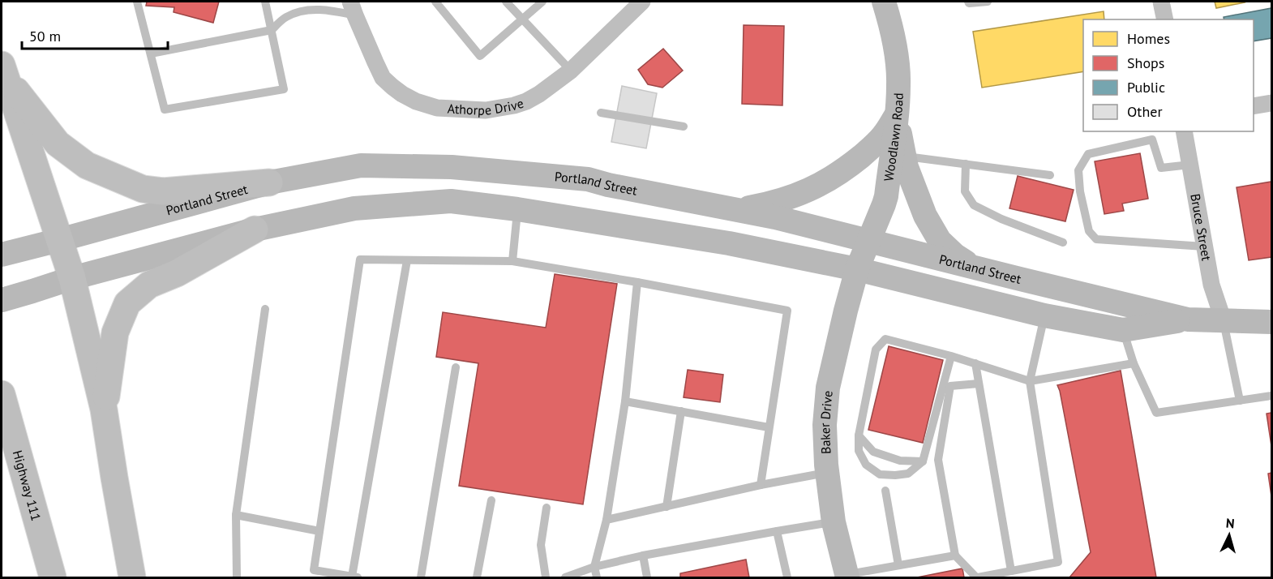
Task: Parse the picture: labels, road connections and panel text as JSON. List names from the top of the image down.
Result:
{
  "streets": {
    "highway": ["Highway 111"],
    "main road": ["Woodlawn Road", "Portland Street", "Baker Drive"],
    "street": ["Athorpe Drive", "Bruce Street"]
  },
  "crossings": [
    ["Woodlawn Road", "Portland Street"],
    ["Woodlawn Road", "Baker Drive"],
    ["Portland Street", "Bruce Street"],
    ["Portland Street", "Baker Drive"]
  ],
  "legend": [
    "Homes",
    "Shops",
    "Public",
    "Other"
  ],
  "scale_bar": "50 m",
  "north": "top"
}
